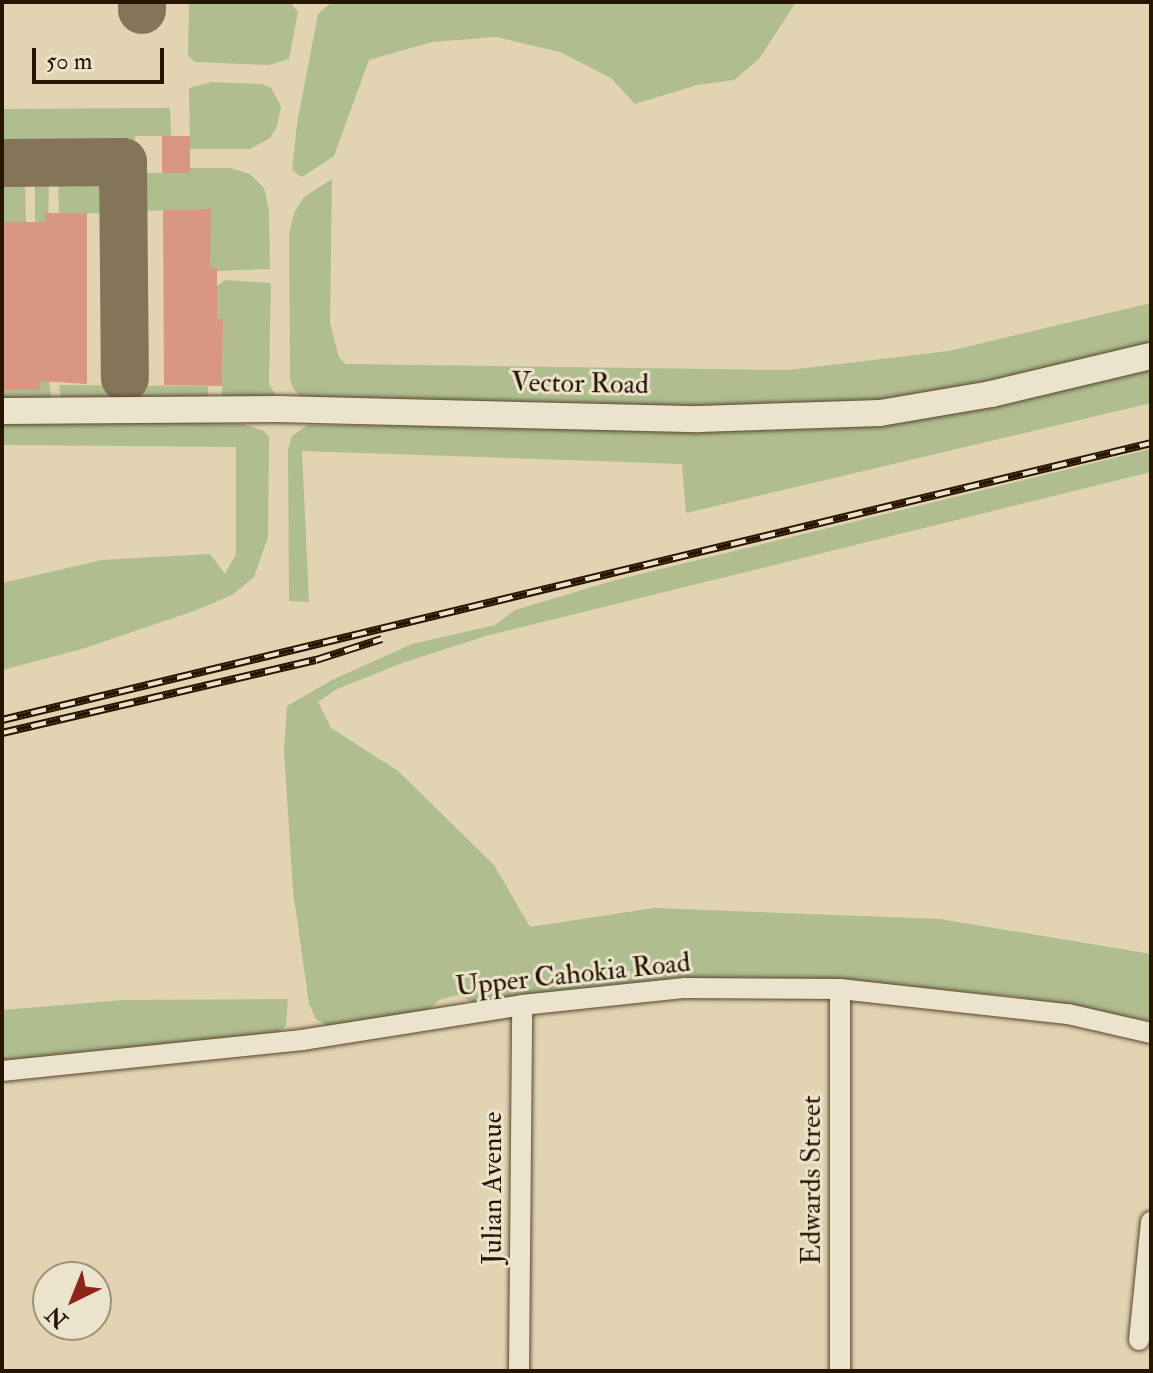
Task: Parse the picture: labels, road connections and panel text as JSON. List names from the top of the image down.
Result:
{
  "streets": {
    "street": [
      "Vector Road",
      "Upper Cahokia Road",
      "Edwards Street",
      "Julian Avenue"
    ]
  },
  "crossings": [
    ["Upper Cahokia Road", "Edwards Street"],
    ["Upper Cahokia Road", "Julian Avenue"]
  ],
  "scale_bar": "50 m",
  "north": "bottom left"
}
